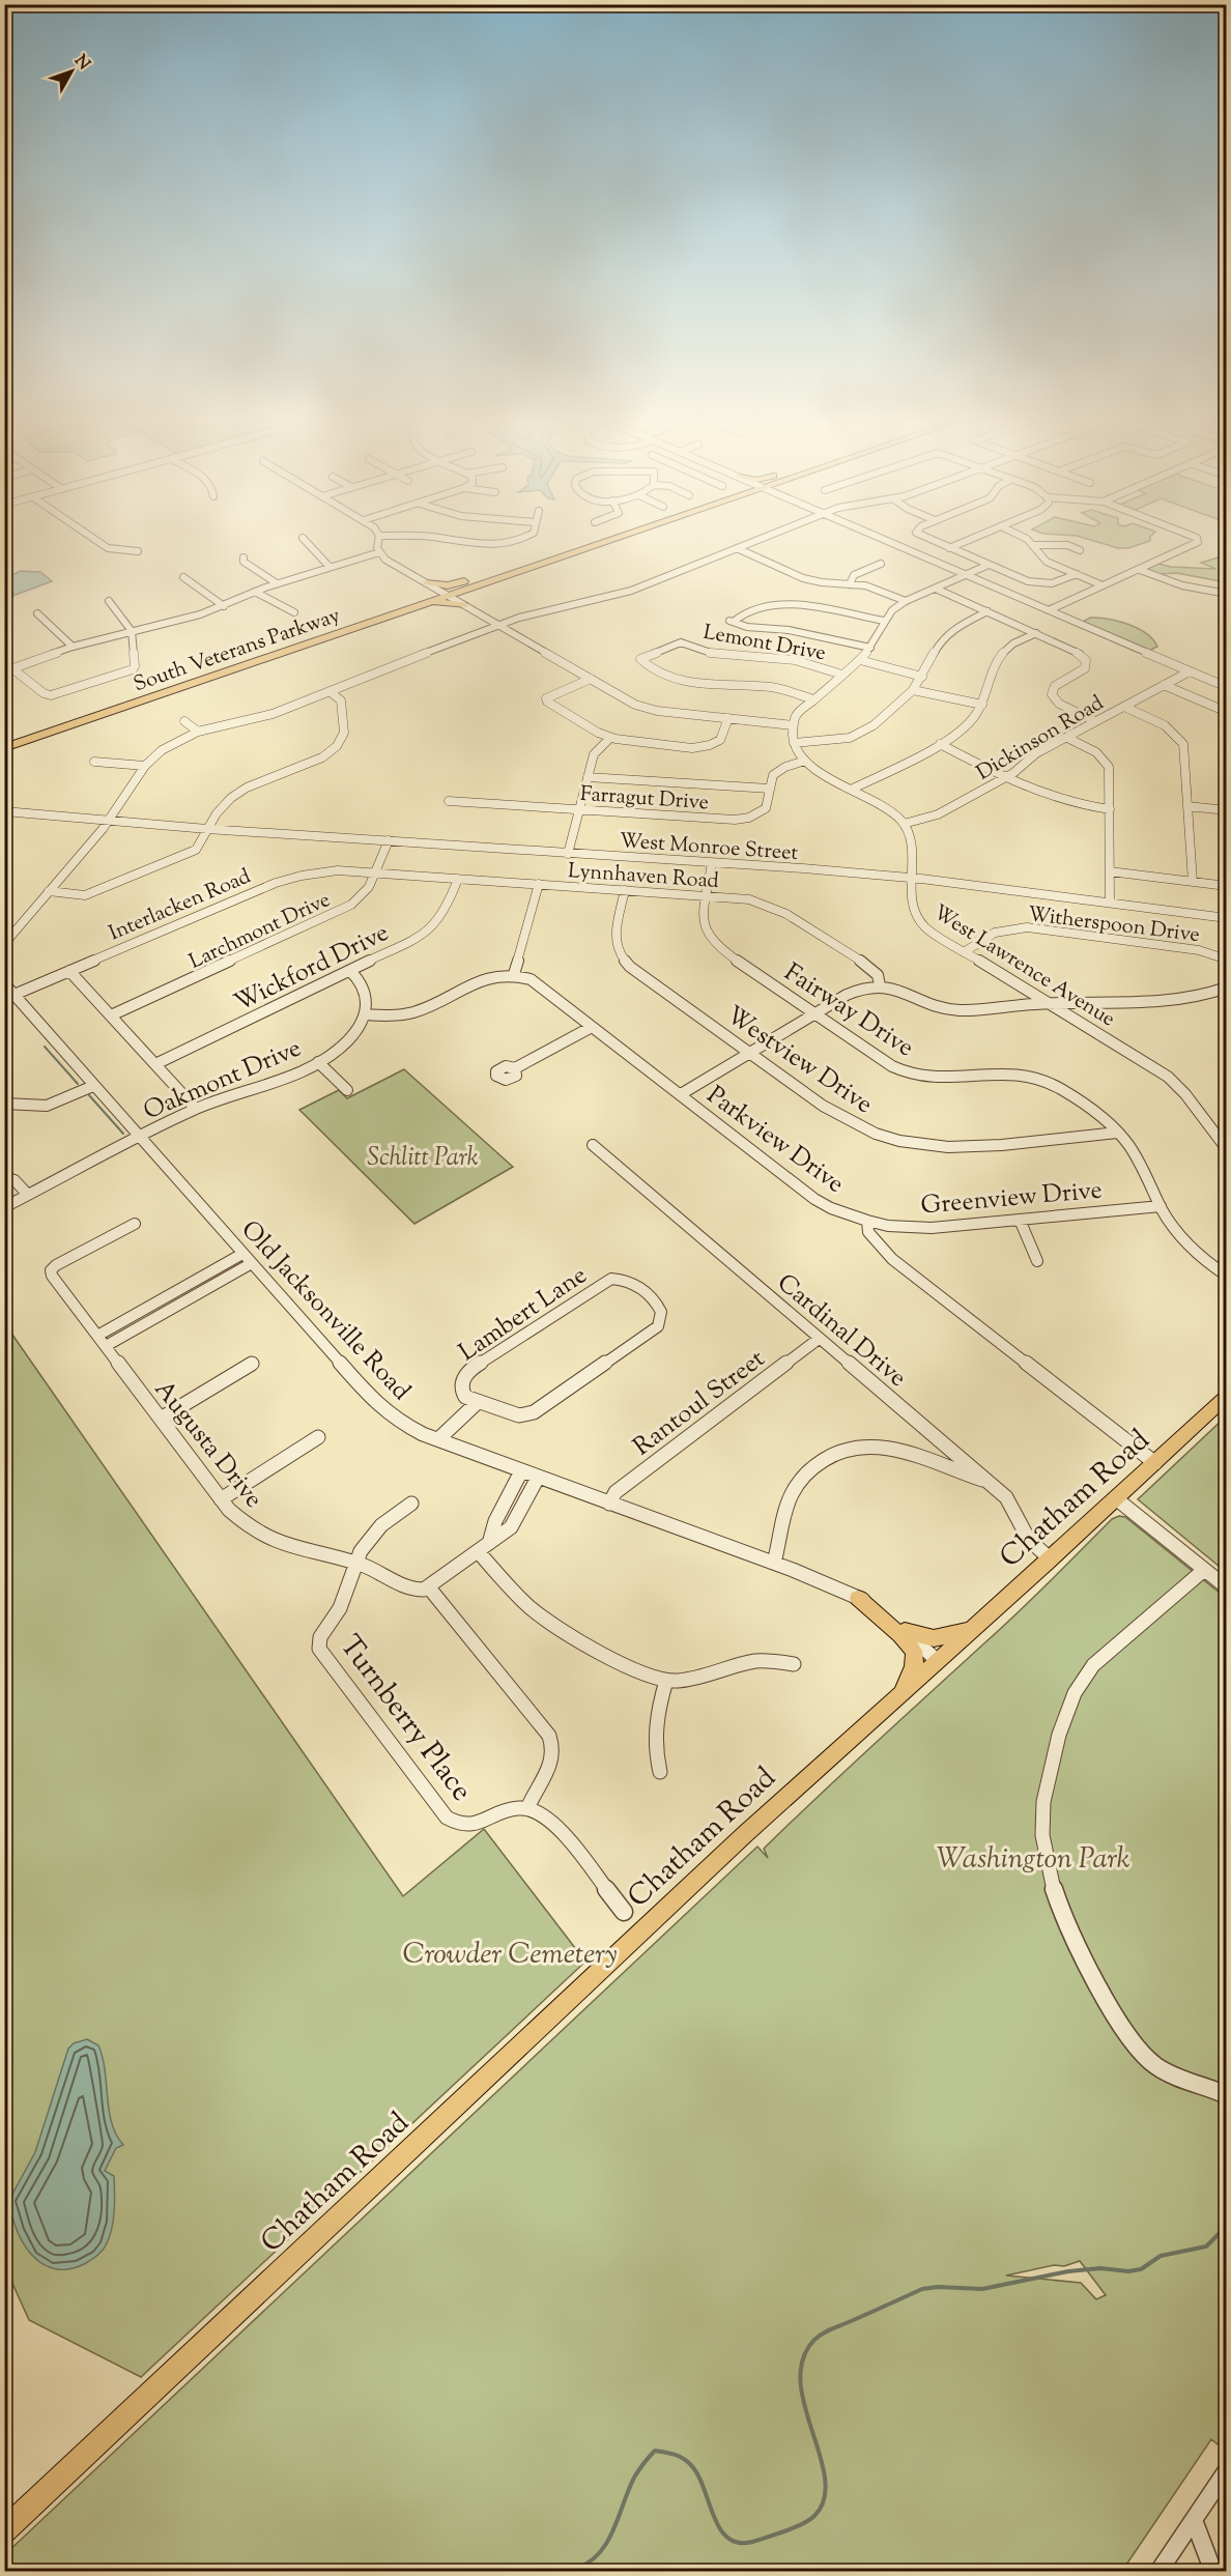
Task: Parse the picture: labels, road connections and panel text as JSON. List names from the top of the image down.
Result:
{
  "streets": {
    "highway": ["South Veterans Parkway"],
    "main road": ["Chatham Road"],
    "street": [
      "Lemont Drive",
      "Dickinson Road",
      "Farragut Drive",
      "West Monroe Street",
      "Lynnhaven Road",
      "Interlacken Road",
      "Witherspoon Drive",
      "Larchmont Drive",
      "West Lawrence Avenue",
      "Wickford Drive",
      "Fairway Drive",
      "Westview Drive",
      "Oakmont Drive",
      "Parkview Drive",
      "Greenview Drive",
      "Old Jacksonville Road",
      "Lambert Lane",
      "Cardinal Drive",
      "Rantoul Street",
      "Augusta Drive",
      "Turnberry Place"
    ]
  },
  "crossings": [
    ["Dickinson Road", "West Lawrence Avenue"],
    ["West Monroe Street", "Larchmont Drive"],
    ["West Monroe Street", "West Lawrence Avenue"],
    ["West Monroe Street", "Fairway Drive"],
    ["Lynnhaven Road", "Interlacken Road"],
    ["Lynnhaven Road", "Larchmont Drive"],
    ["Lynnhaven Road", "Wickford Drive"],
    ["Lynnhaven Road", "Fairway Drive"],
    ["Lynnhaven Road", "Westview Drive"],
    ["Interlacken Road", "Larchmont Drive"],
    ["Interlacken Road", "Old Jacksonville Road"],
    ["Witherspoon Drive", "West Lawrence Avenue"],
    ["Fairway Drive", "Westview Drive"],
    ["Fairway Drive", "Greenview Drive"],
    ["Oakmont Drive", "Old Jacksonville Road"],
    ["Parkview Drive", "Greenview Drive"],
    ["Old Jacksonville Road", "Lambert Lane"],
    ["Old Jacksonville Road", "Rantoul Street"],
    ["Old Jacksonville Road", "Chatham Road"],
    ["Cardinal Drive", "Rantoul Street"],
    ["Cardinal Drive", "Chatham Road"],
    ["Augusta Drive", "Turnberry Place"]
  ],
  "parks": ["Schlitt Park", "Washington Park", "Crowder Cemetery"],
  "north": "top right"
}
